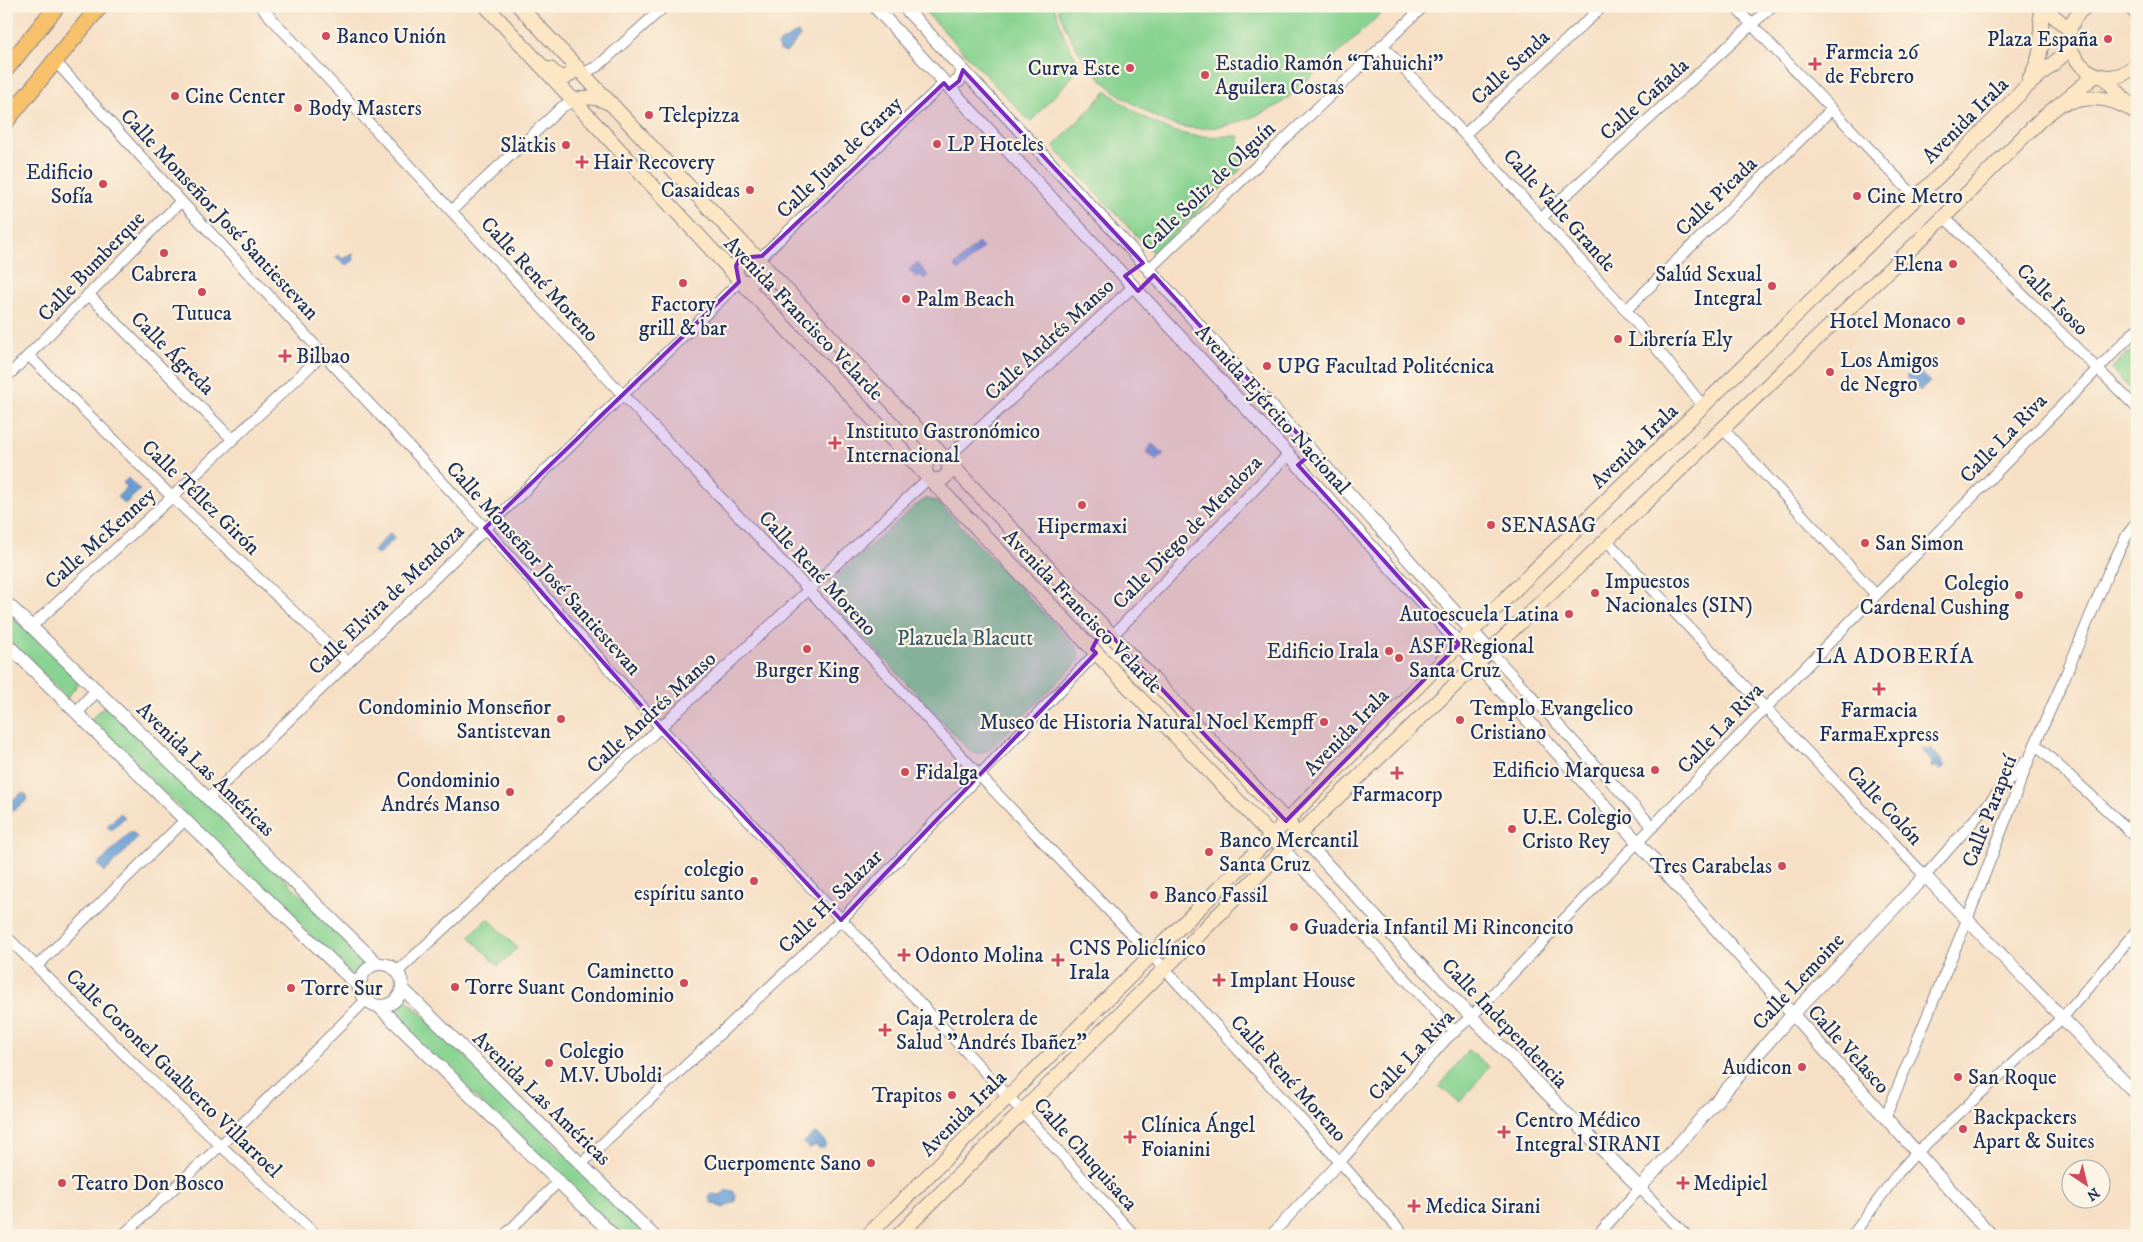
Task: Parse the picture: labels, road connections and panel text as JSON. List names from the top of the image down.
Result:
{
  "streets": {
    "main road": ["Avenida Irala", "Avenida Francisco Velarde"],
    "street": [
      "Calle Senda",
      "Calle Cañada",
      "Calle Juan de Garay",
      "Calle Soliz de Olguín",
      "Calle Picada",
      "Calle Valle Grande",
      "Calle Monseñor José Santiestevan",
      "Calle Bumberque",
      "Calle René Moreno",
      "Calle Isoso",
      "Calle Andrés Manso",
      "Calle Ágreda",
      "Avenida Ejército Nacional",
      "Calle La Riva",
      "Calle Téllez Girón",
      "Calle Diego de Mendoza",
      "Calle McKenney",
      "Calle Elvira de Mendoza",
      "Avenida Las Américas",
      "Calle Colón",
      "Calle Parapetí",
      "Calle H. Salazar",
      "Calle Lemoine",
      "Calle Independencia",
      "Calle Velasco",
      "Calle Coronel Gualberto Villarroel",
      "Calle Chuquisaca"
    ]
  },
  "crossings": [
    ["Calle Senda", "Calle Valle Grande"],
    ["Calle Cañada", "Calle Valle Grande"],
    ["Avenida Irala", "Calle Valle Grande"],
    ["Avenida Irala", "Calle Monseñor José Santiestevan"],
    ["Avenida Irala", "Calle René Moreno"],
    ["Avenida Irala", "Calle Isoso"],
    ["Avenida Irala", "Avenida Francisco Velarde"],
    ["Avenida Irala", "Avenida Ejército Nacional"],
    ["Avenida Irala", "Calle Colón"],
    ["Avenida Irala", "Calle Independencia"],
    ["Avenida Irala", "Calle Chuquisaca"],
    ["Calle Juan de Garay", "Avenida Francisco Velarde"],
    ["Calle Juan de Garay", "Avenida Ejército Nacional"],
    ["Calle Juan de Garay", "Calle Elvira de Mendoza"],
    ["Calle Soliz de Olguín", "Calle Valle Grande"],
    ["Calle Soliz de Olguín", "Avenida Ejército Nacional"],
    ["Calle Picada", "Calle Valle Grande"],
    ["Calle Monseñor José Santiestevan", "Calle Bumberque"],
    ["Calle Monseñor José Santiestevan", "Calle Andrés Manso"],
    ["Calle Monseñor José Santiestevan", "Calle McKenney"],
    ["Calle Monseñor José Santiestevan", "Calle Elvira de Mendoza"],
    ["Calle Monseñor José Santiestevan", "Calle H. Salazar"],
    ["Calle Monseñor José Santiestevan", "Calle Chuquisaca"],
    ["Calle Bumberque", "Calle Ágreda"],
    ["Calle Bumberque", "Calle Téllez Girón"],
    ["Calle René Moreno", "Calle Andrés Manso"],
    ["Calle René Moreno", "Calle La Riva"],
    ["Calle René Moreno", "Calle Elvira de Mendoza"],
    ["Calle René Moreno", "Calle H. Salazar"],
    ["Calle Isoso", "Calle La Riva"],
    ["Avenida Francisco Velarde", "Calle Andrés Manso"],
    ["Avenida Francisco Velarde", "Calle Diego de Mendoza"],
    ["Avenida Francisco Velarde", "Calle Elvira de Mendoza"],
    ["Avenida Francisco Velarde", "Calle H. Salazar"],
    ["Avenida Francisco Velarde", "Calle Independencia"],
    ["Calle Andrés Manso", "Avenida Ejército Nacional"],
    ["Calle Andrés Manso", "Avenida Las Américas"],
    ["Calle Ágreda", "Calle McKenney"],
    ["Avenida Ejército Nacional", "Calle La Riva"],
    ["Avenida Ejército Nacional", "Calle Diego de Mendoza"],
    ["Avenida Ejército Nacional", "Calle Velasco"],
    ["Calle La Riva", "Calle Colón"],
    ["Calle La Riva", "Calle Independencia"],
    ["Calle La Riva", "Calle Velasco"],
    ["Calle Téllez Girón", "Calle McKenney"],
    ["Calle Téllez Girón", "Calle Elvira de Mendoza"],
    ["Calle Diego de Mendoza", "Calle H. Salazar"],
    ["Calle McKenney", "Avenida Las Américas"],
    ["Calle Elvira de Mendoza", "Avenida Las Américas"],
    ["Avenida Las Américas", "Calle H. Salazar"],
    ["Calle Colón", "Calle Parapetí"],
    ["Calle Colón", "Calle Lemoine"],
    ["Calle Parapetí", "Calle Lemoine"],
    ["Calle Parapetí", "Calle Velasco"],
    ["Calle Lemoine", "Calle Independencia"],
    ["Calle Lemoine", "Calle Velasco"]
  ],
  "districts": ["LA ADOBERÍA"],
  "parks": ["Plazuela Blacutt"],
  "places": {
    "other": [
      "Banco Unión",
      "Plaza España",
      "Curva Este",
      "Estadio Ramón “Tahuichi” Aguilera Costas",
      "Cine Center",
      "Body Masters",
      "Telepizza",
      "LP Hoteles",
      "Slätkis",
      "Edificio Sofía",
      "Casaideas",
      "Cine Metro",
      "Cabrera",
      "Elena",
      "Factory grill & bar",
      "Salúd Sexual Integral",
      "Tutuca",
      "Palm Beach",
      "Hotel Monaco",
      "Librería Ely",
      "UPG Facultad Politécnica",
      "Los Amigos de Negro",
      "Hipermaxi",
      "SENASAG",
      "San Simon",
      "Impuestos Nacionales (SIN)",
      "Colegio Cardenal Cushing",
      "Autoescuela Latina",
      "Burger King",
      "Edificio Irala",
      "ASFI Regional Santa Cruz",
      "Condominio Monseñor Santistevan",
      "Templo Evangelico Cristiano",
      "Museo de Historia Natural Noel Kempff",
      "Edificio Marquesa",
      "Fidalga",
      "Condominio Andrés Manso",
      "U.E. Colegio Cristo Rey",
      "Banco Mercantil Santa Cruz",
      "Tres Carabelas",
      "colegio espíritu santo",
      "Banco Fassil",
      "Guaderia Infantil Mi Rinconcito",
      "Caminetto Condominio",
      "Torre Suant",
      "Torre Sur",
      "Colegio M.V. Uboldi",
      "Audicon",
      "San Roque",
      "Trapitos",
      "Backpackers Apart & Suites",
      "Cuerpomente Sano",
      "Teatro Don Bosco"
    ],
    "health": [
      "Farmcia 26 de Febrero",
      "Hair Recovery",
      "Bilbao",
      "Instituto Gastronómico Internacional",
      "Farmacia FarmaExpress",
      "Farmacorp",
      "Odonto Molina",
      "CNS Policlínico Irala",
      "Implant House",
      "Caja Petrolera de Salud \"Andrés Ibañez\"",
      "Centro Médico Integral SIRANI",
      "Clínica Ángel Foianini",
      "Medipiel",
      "Medica Sirani"
    ]
  },
  "north": "bottom right"
}
